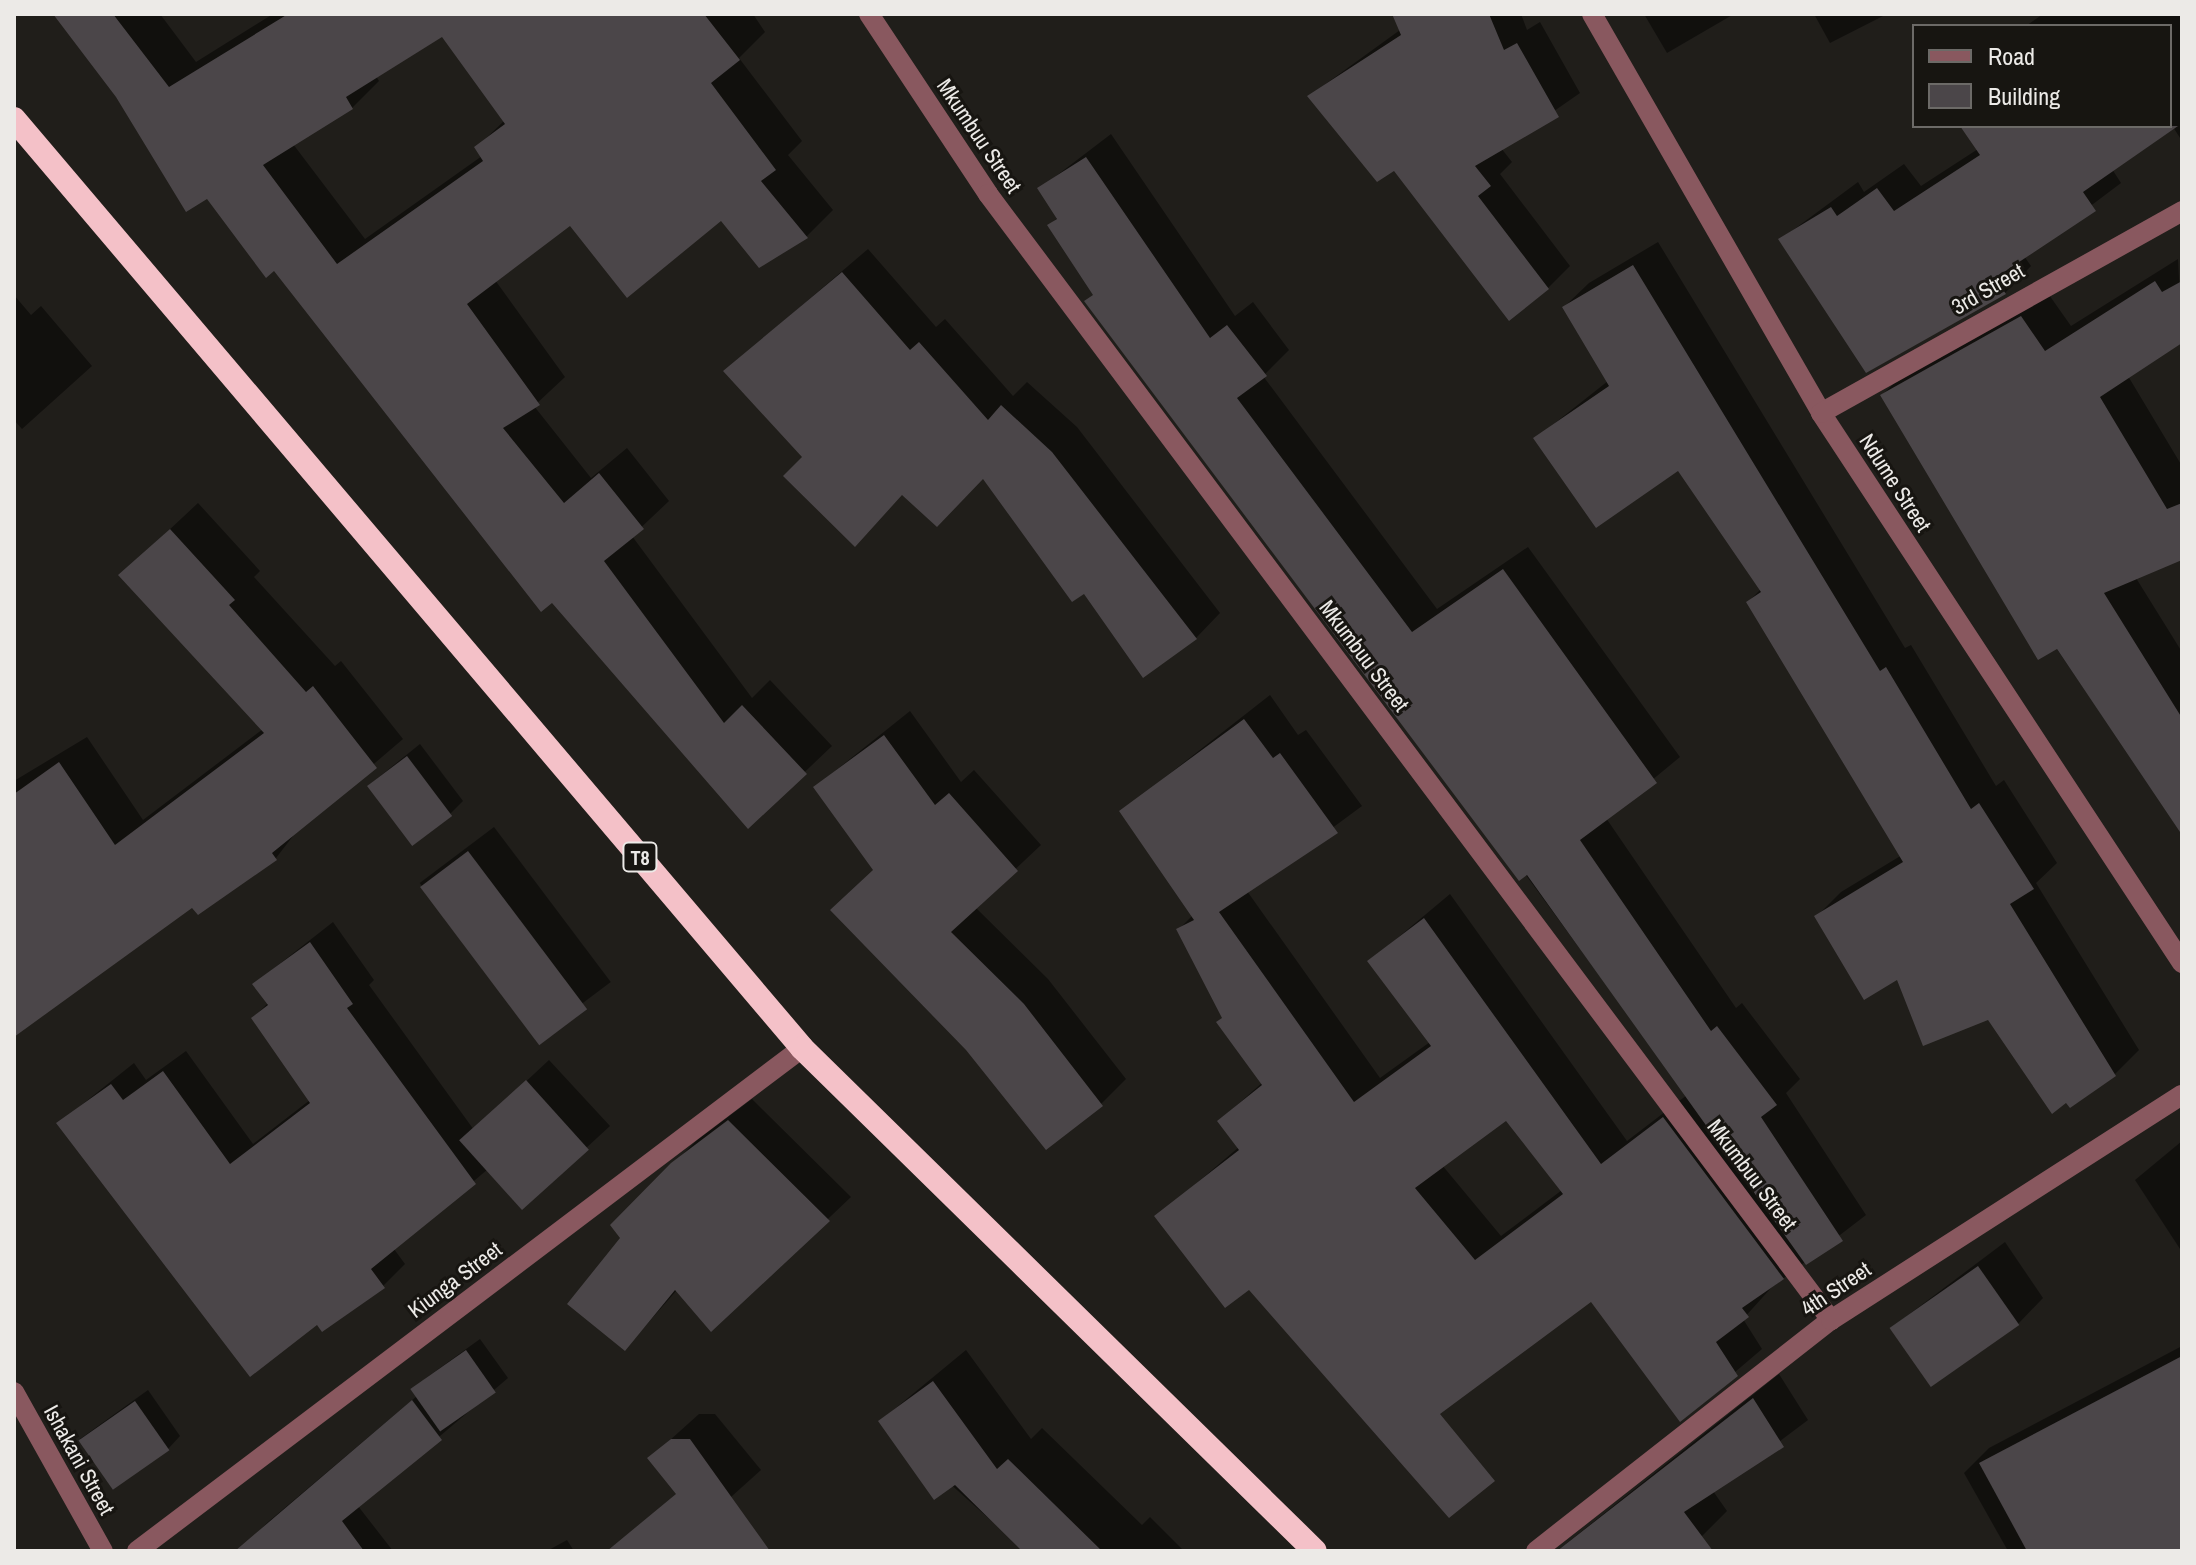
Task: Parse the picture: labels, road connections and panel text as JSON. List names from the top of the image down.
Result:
{
  "streets": {
    "highway": ["T8"],
    "street": [
      "Mkumbuu Street",
      "3rd Street",
      "Ndume Street",
      "Kiunga Street",
      "4th Street",
      "Ishakani Street"
    ]
  },
  "crossings": [
    ["Mkumbuu Street", "4th Street"],
    ["3rd Street", "Ndume Street"],
    ["T8", "Kiunga Street"]
  ],
  "legend": ["Road", "Building"]
}
